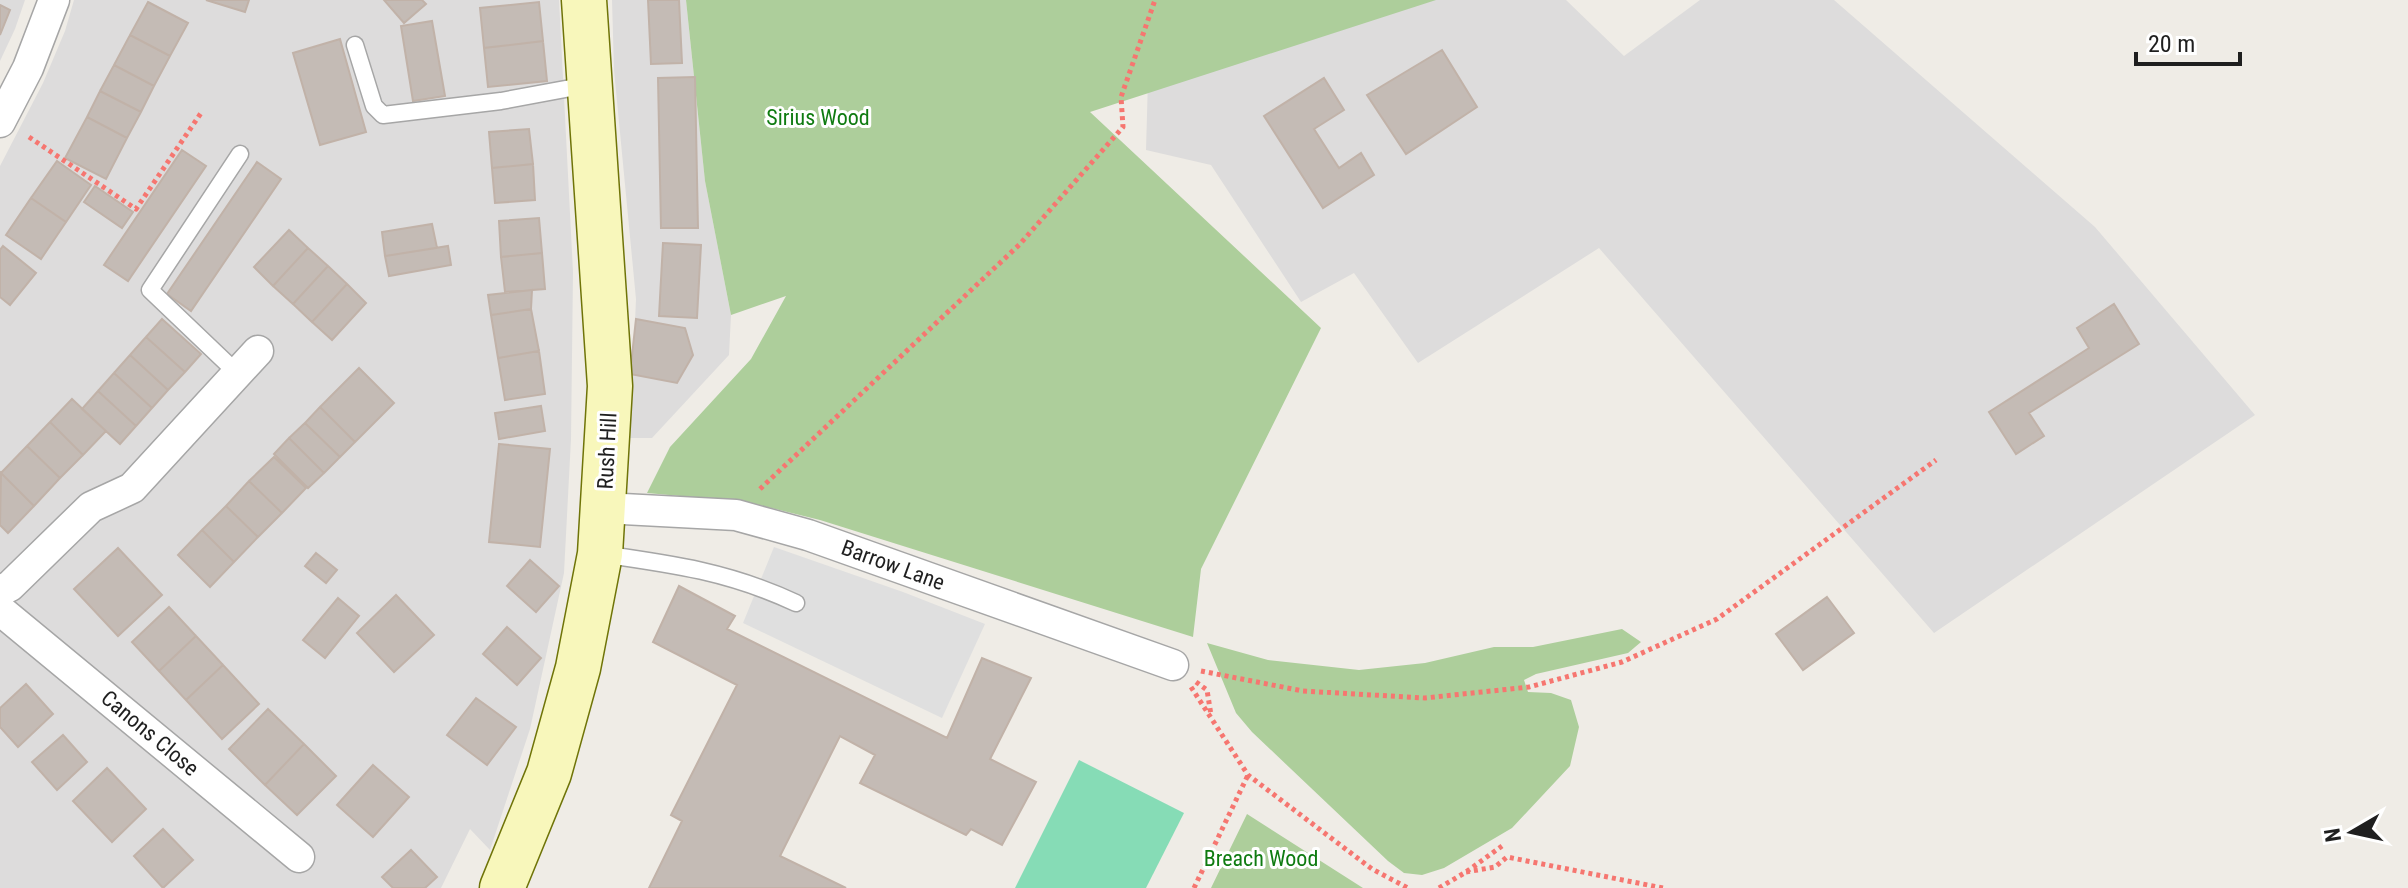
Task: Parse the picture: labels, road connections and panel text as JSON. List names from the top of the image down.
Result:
{
  "streets": {
    "street": ["Rush Hill", "Barrow Lane", "Canons Close"]
  },
  "crossings": [
    ["Rush Hill", "Barrow Lane"]
  ],
  "parks": ["Sirius Wood", "Breach Wood"],
  "scale_bar": "20 m",
  "north": "left"
}
